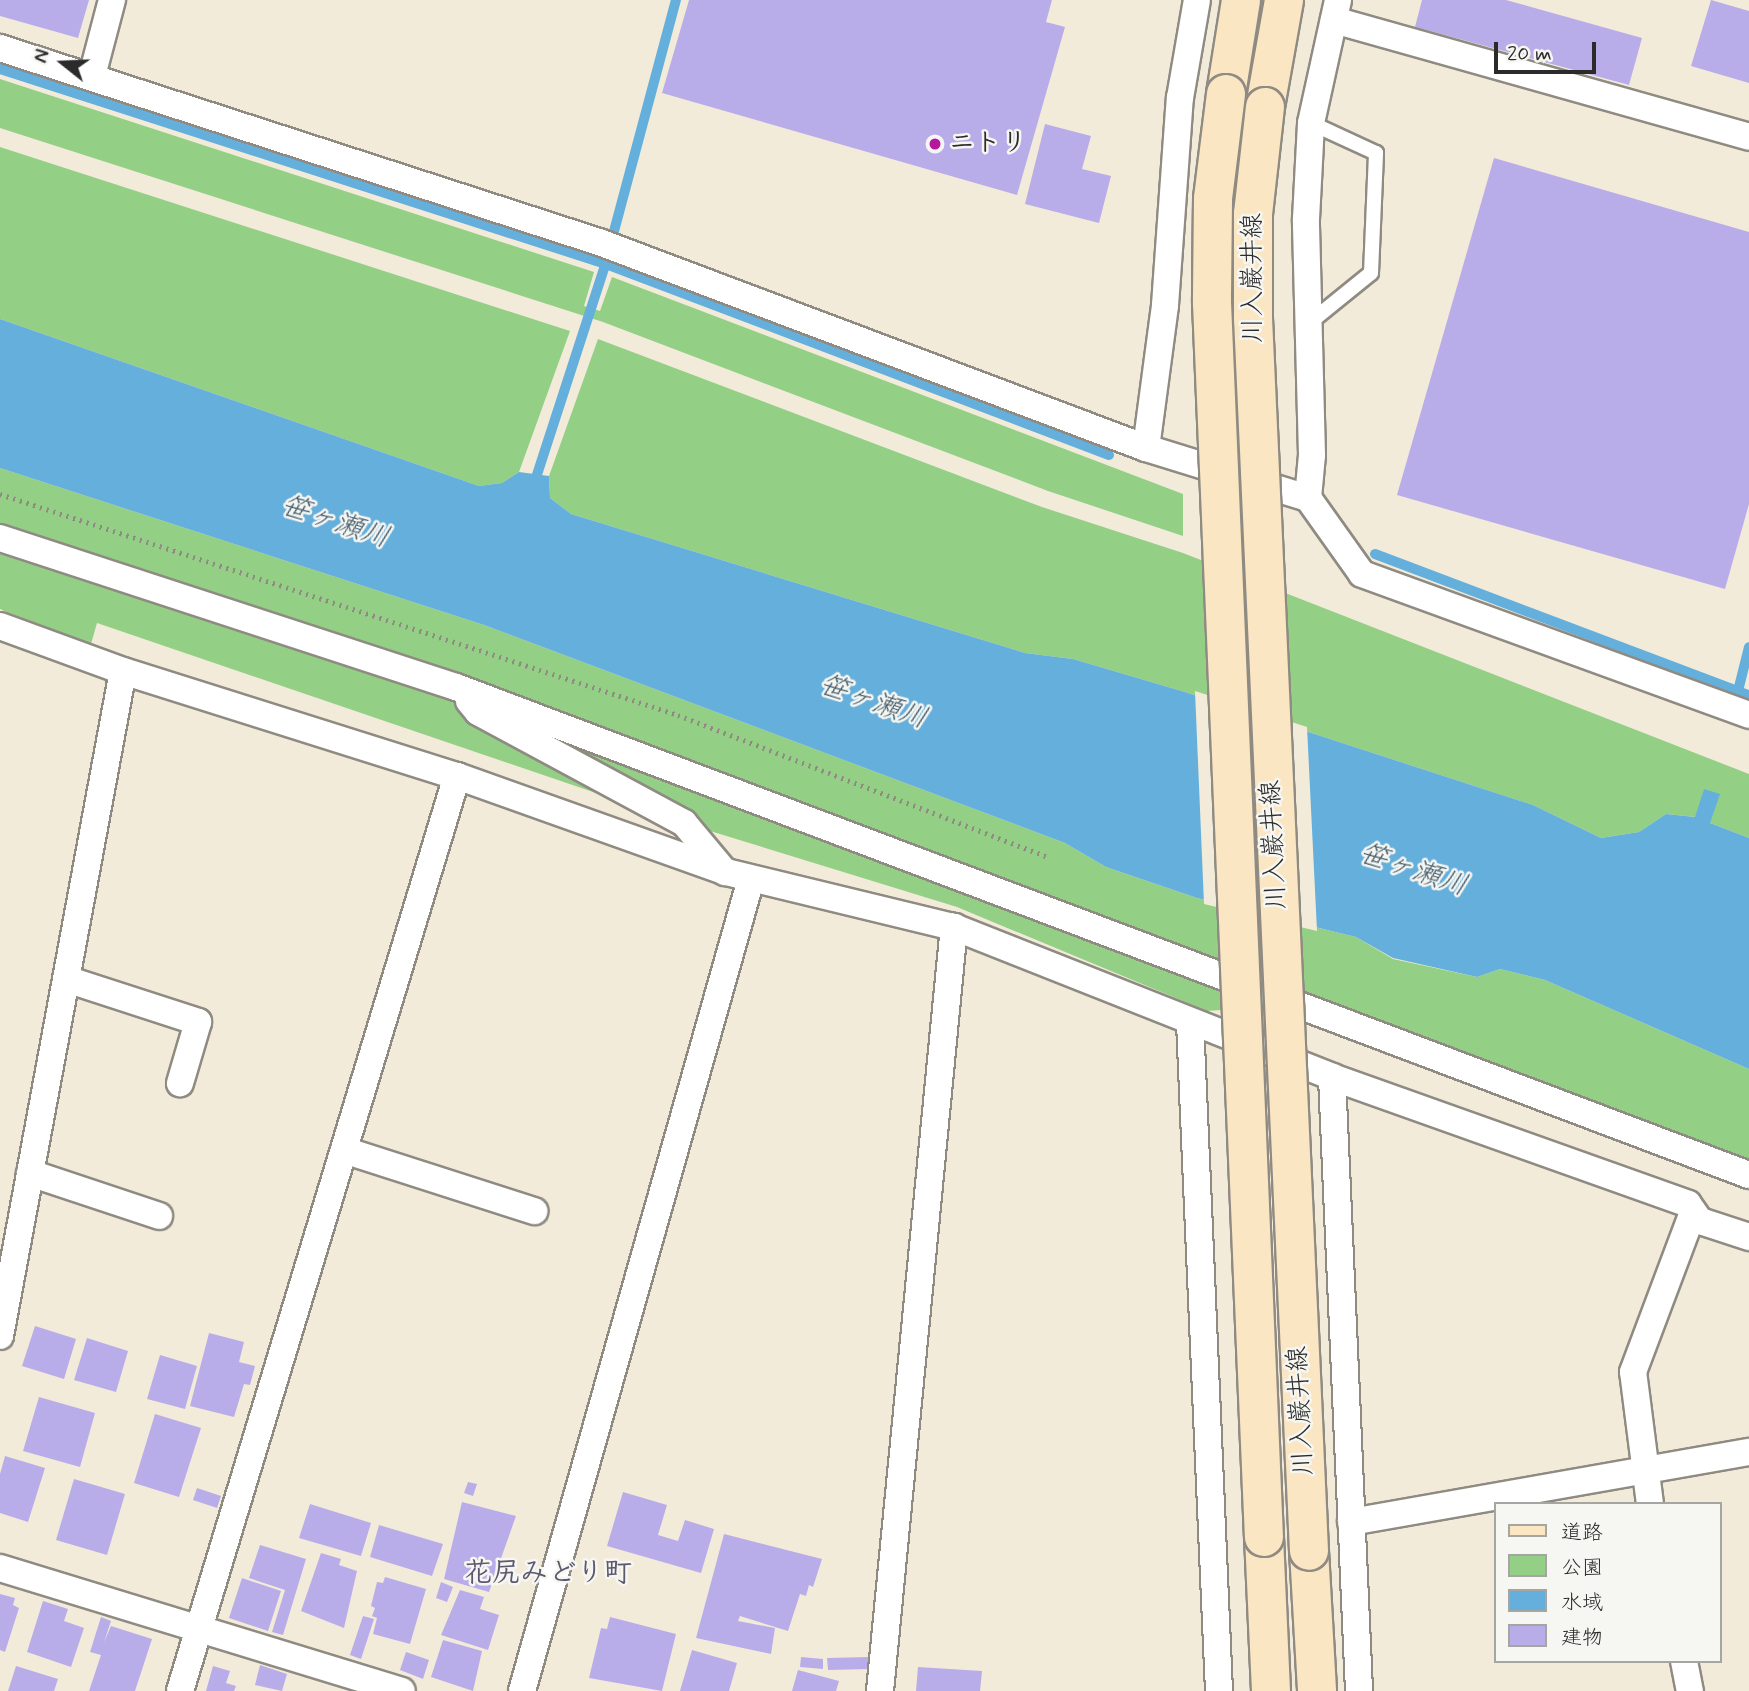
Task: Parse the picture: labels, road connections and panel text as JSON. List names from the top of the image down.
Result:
{
  "streets": {
    "main road": ["川入巌井線"]
  },
  "districts": ["花尻みどり町"],
  "water": ["笹ヶ瀬川"],
  "places": ["ニトリ"],
  "legend": [
    "道路",
    "公園",
    "水域",
    "建物"
  ],
  "scale_bar": "20 m",
  "north": "left"
}
